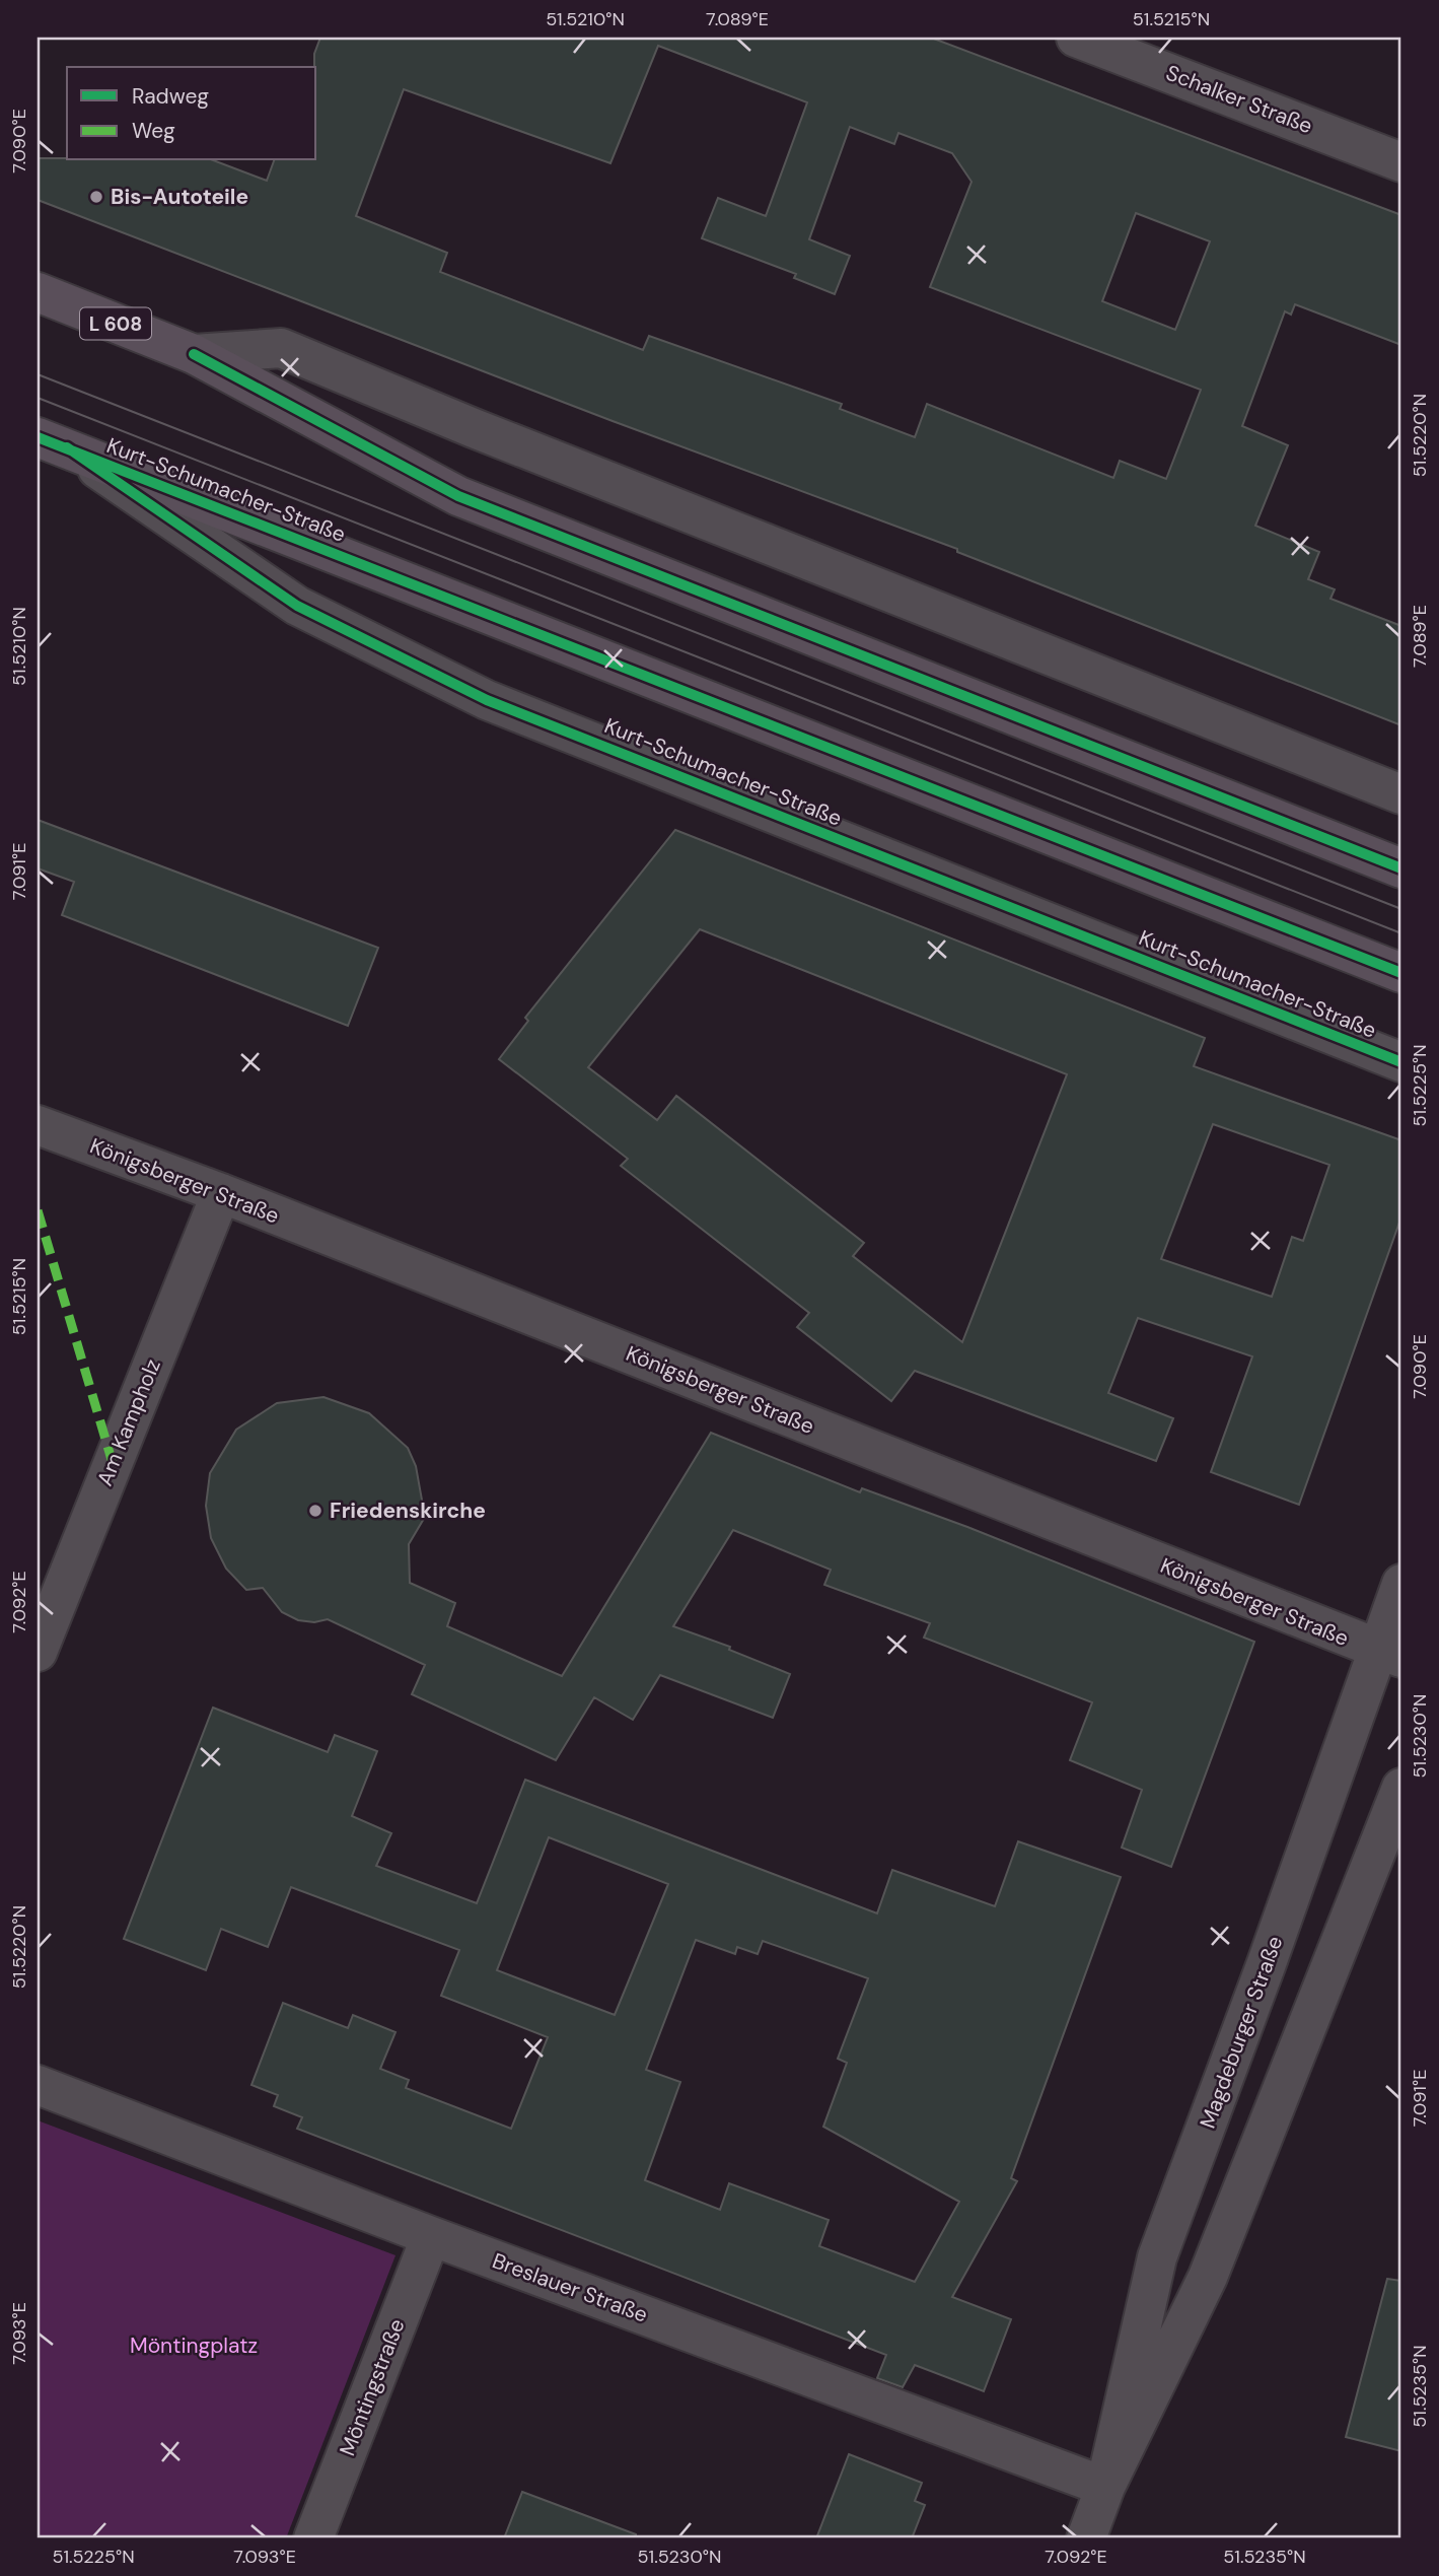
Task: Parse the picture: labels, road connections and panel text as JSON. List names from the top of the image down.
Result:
{
  "streets": {
    "main road": ["L 608", "Kurt-Schumacher-Straße"],
    "street": [
      "Schalker Straße",
      "Königsberger Straße",
      "Am Kampholz",
      "Magdeburger Straße",
      "Breslauer Straße",
      "Möntingstraße"
    ]
  },
  "crossings": [
    ["Königsberger Straße", "Am Kampholz"],
    ["Königsberger Straße", "Magdeburger Straße"],
    ["Magdeburger Straße", "Breslauer Straße"],
    ["Breslauer Straße", "Möntingstraße"]
  ],
  "parks": ["Möntingplatz"],
  "places": ["Bis-Autoteile", "Friedenskirche"],
  "legend": ["Radweg", "Weg"],
  "coordinates": [
    "51.5210°N",
    "7.089°E",
    "51.5215°N",
    "7.090°E",
    "51.5220°N",
    "7.091°E",
    "51.5225°N",
    "7.092°E",
    "51.5230°N",
    "7.093°E",
    "51.5235°N"
  ]
}
